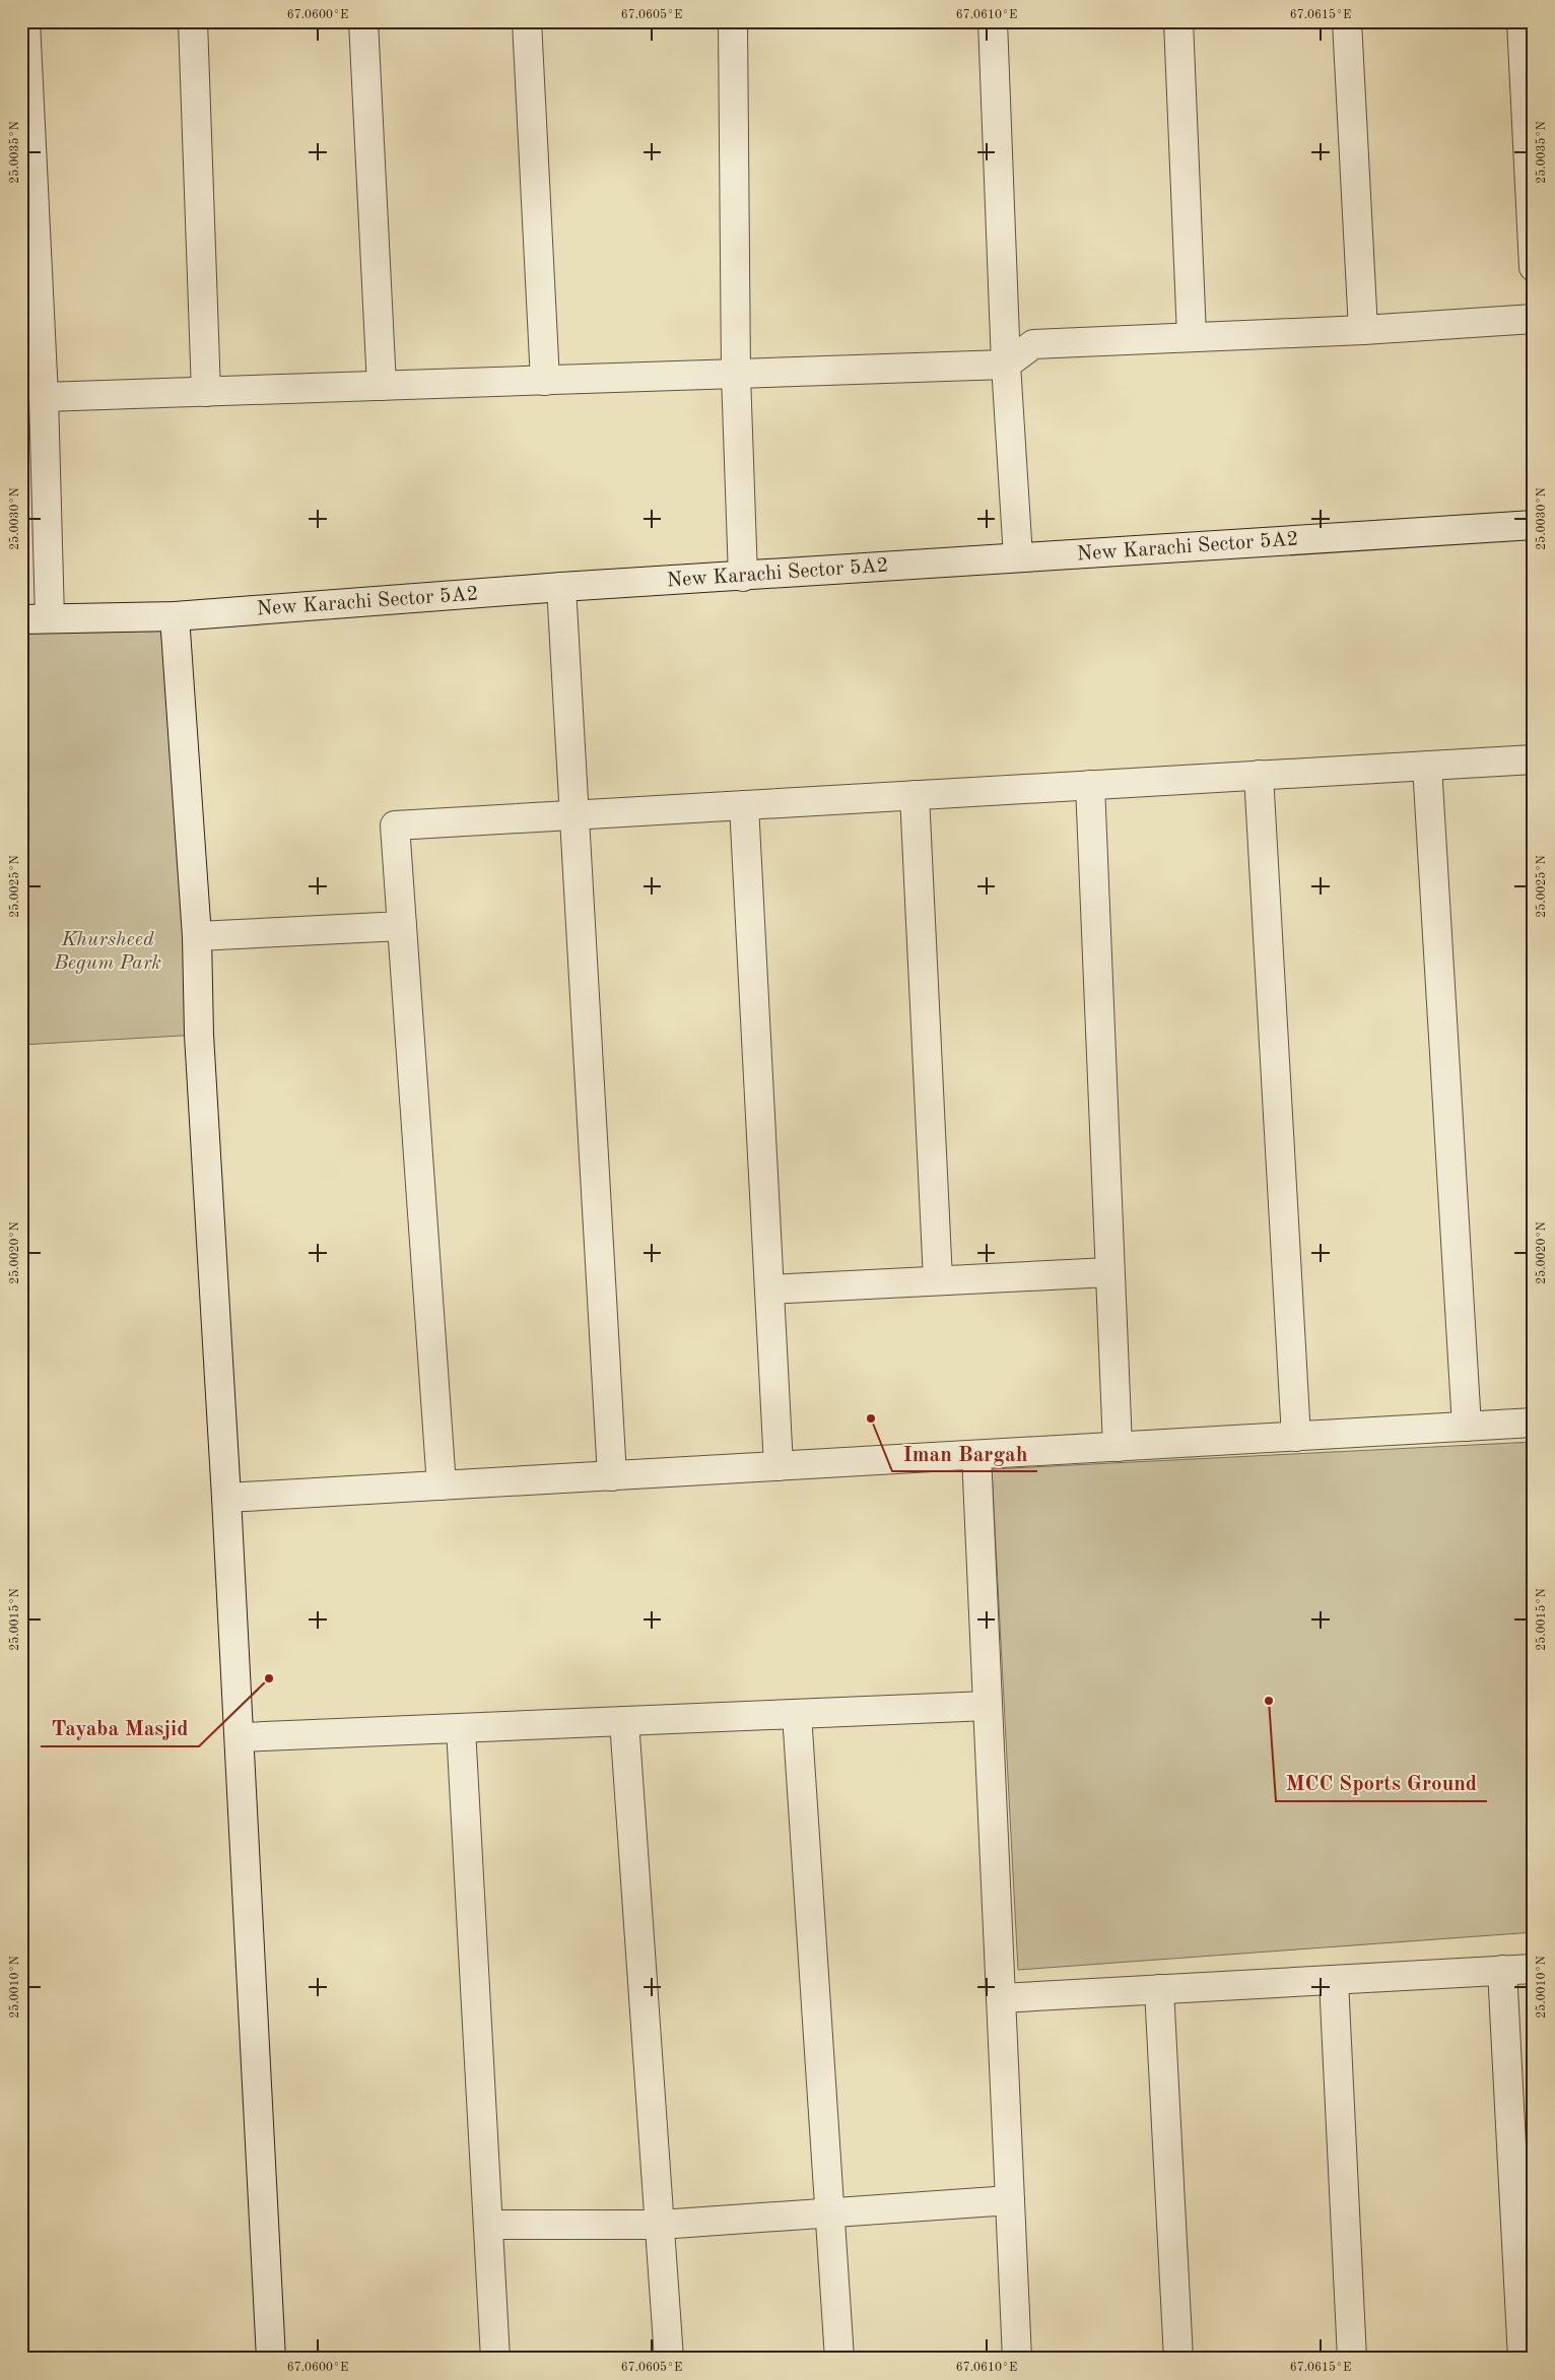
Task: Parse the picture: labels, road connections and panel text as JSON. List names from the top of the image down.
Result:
{
  "streets": {
    "street": ["New Karachi Sector 5A2"]
  },
  "parks": ["Khursheed Begum Park"],
  "places": ["Iman Bargah", "Tayaba Masjid", "MCC Sports Ground"],
  "coordinates": [
    "67.0600°E",
    "67.0605°E",
    "67.0610°E",
    "67.0615°E",
    "25.0035°N",
    "25.0030°N",
    "25.0025°N",
    "25.0020°N",
    "25.0015°N",
    "25.0010°N"
  ]
}
